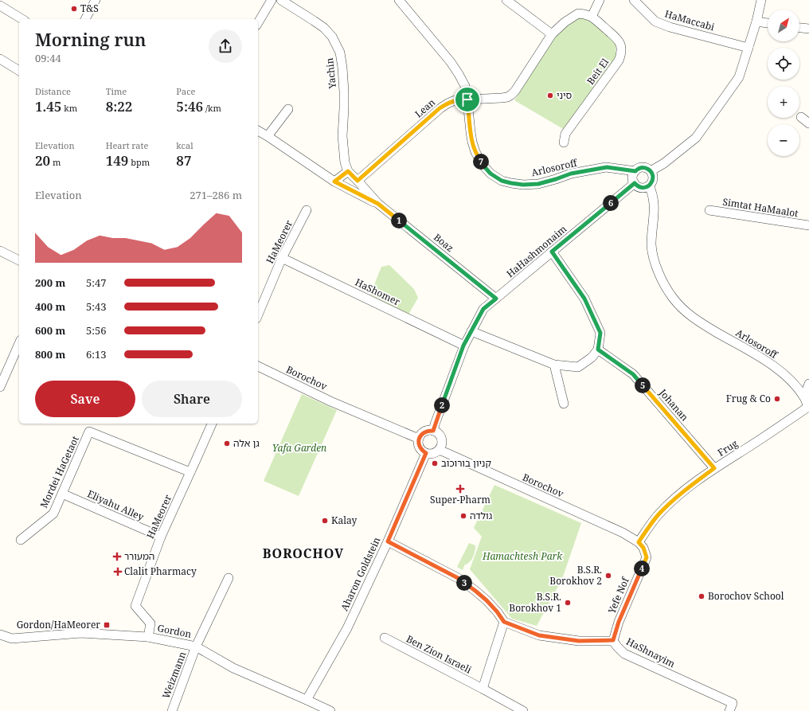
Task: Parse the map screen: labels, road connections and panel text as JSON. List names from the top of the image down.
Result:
{
  "streets": {
    "street": [
      "HaMaccabi",
      "Beit El",
      "Yachin",
      "Lean",
      "Arlosoroff",
      "Simtat HaMaalot",
      "HaMeorer",
      "Boaz",
      "HaHashmonaim",
      "HaShomer",
      "Borochov",
      "Johanan",
      "Frug",
      "Mordei HaGetaot",
      "Eliyahu Alley",
      "Aharon Goldstein",
      "Yefe Nof",
      "Gordon",
      "HaShnayim",
      "Ben Zion Israeli",
      "Weizmann"
    ]
  },
  "crossings": [
    ["Beit El", "Lean"],
    ["Lean", "Arlosoroff"],
    ["Lean", "Boaz"],
    ["Arlosoroff", "HaHashmonaim"],
    ["Arlosoroff", "Frug"],
    ["HaMeorer", "HaShomer"],
    ["HaMeorer", "Mordei HaGetaot"],
    ["HaMeorer", "Eliyahu Alley"],
    ["HaMeorer", "Gordon"],
    ["Boaz", "HaHashmonaim"],
    ["HaHashmonaim", "HaShomer"],
    ["Borochov", "Frug"],
    ["Borochov", "Aharon Goldstein"],
    ["Borochov", "Yefe Nof"],
    ["Johanan", "Frug"],
    ["Frug", "Yefe Nof"],
    ["Mordei HaGetaot", "Eliyahu Alley"],
    ["Aharon Goldstein", "Gordon"],
    ["Yefe Nof", "HaShnayim"],
    ["Gordon", "Weizmann"]
  ],
  "districts": ["BOROCHOV"],
  "parks": ["Yafa Garden", "Hamachtesh Park"],
  "places": {
    "other": [
      "T&S",
      "סיני",
      "Frug & Co",
      "גן אלה",
      "קניון בורוכוב",
      "גולדה",
      "Kalay",
      "B.S.R. Borokhov 2",
      "Borochov School",
      "B.S.R. Borokhov 1"
    ],
    "health": ["Super-Pharm", "המעורר", "Clalit Pharmacy"],
    "transit": ["Gordon/HaMeorer"]
  },
  "north": "top right",
  "page": {
    "map_buttons": ["+", "−"],
    "heading": ["Morning run", "09:44"],
    "stats": [
      ["Distance", "1.45 km"],
      ["Time", "8:22"],
      ["Pace", "5:46 /km"],
      ["Elevation", "20 m"],
      ["Heart rate", "149 bpm"],
      ["kcal", "87"]
    ],
    "pins": [
      "7",
      "6",
      "1",
      "5",
      "2",
      "4",
      "3"
    ],
    "chart": ["Elevation", "271–286 m"],
    "list": [
      {
        "name": "200 m",
        "note": "5:47"
      },
      {
        "name": "400 m",
        "note": "5:43"
      },
      {
        "name": "600 m",
        "note": "5:56"
      },
      {
        "name": "800 m",
        "note": "6:13"
      }
    ],
    "buttons": ["Save", "Share"]
  }
}
